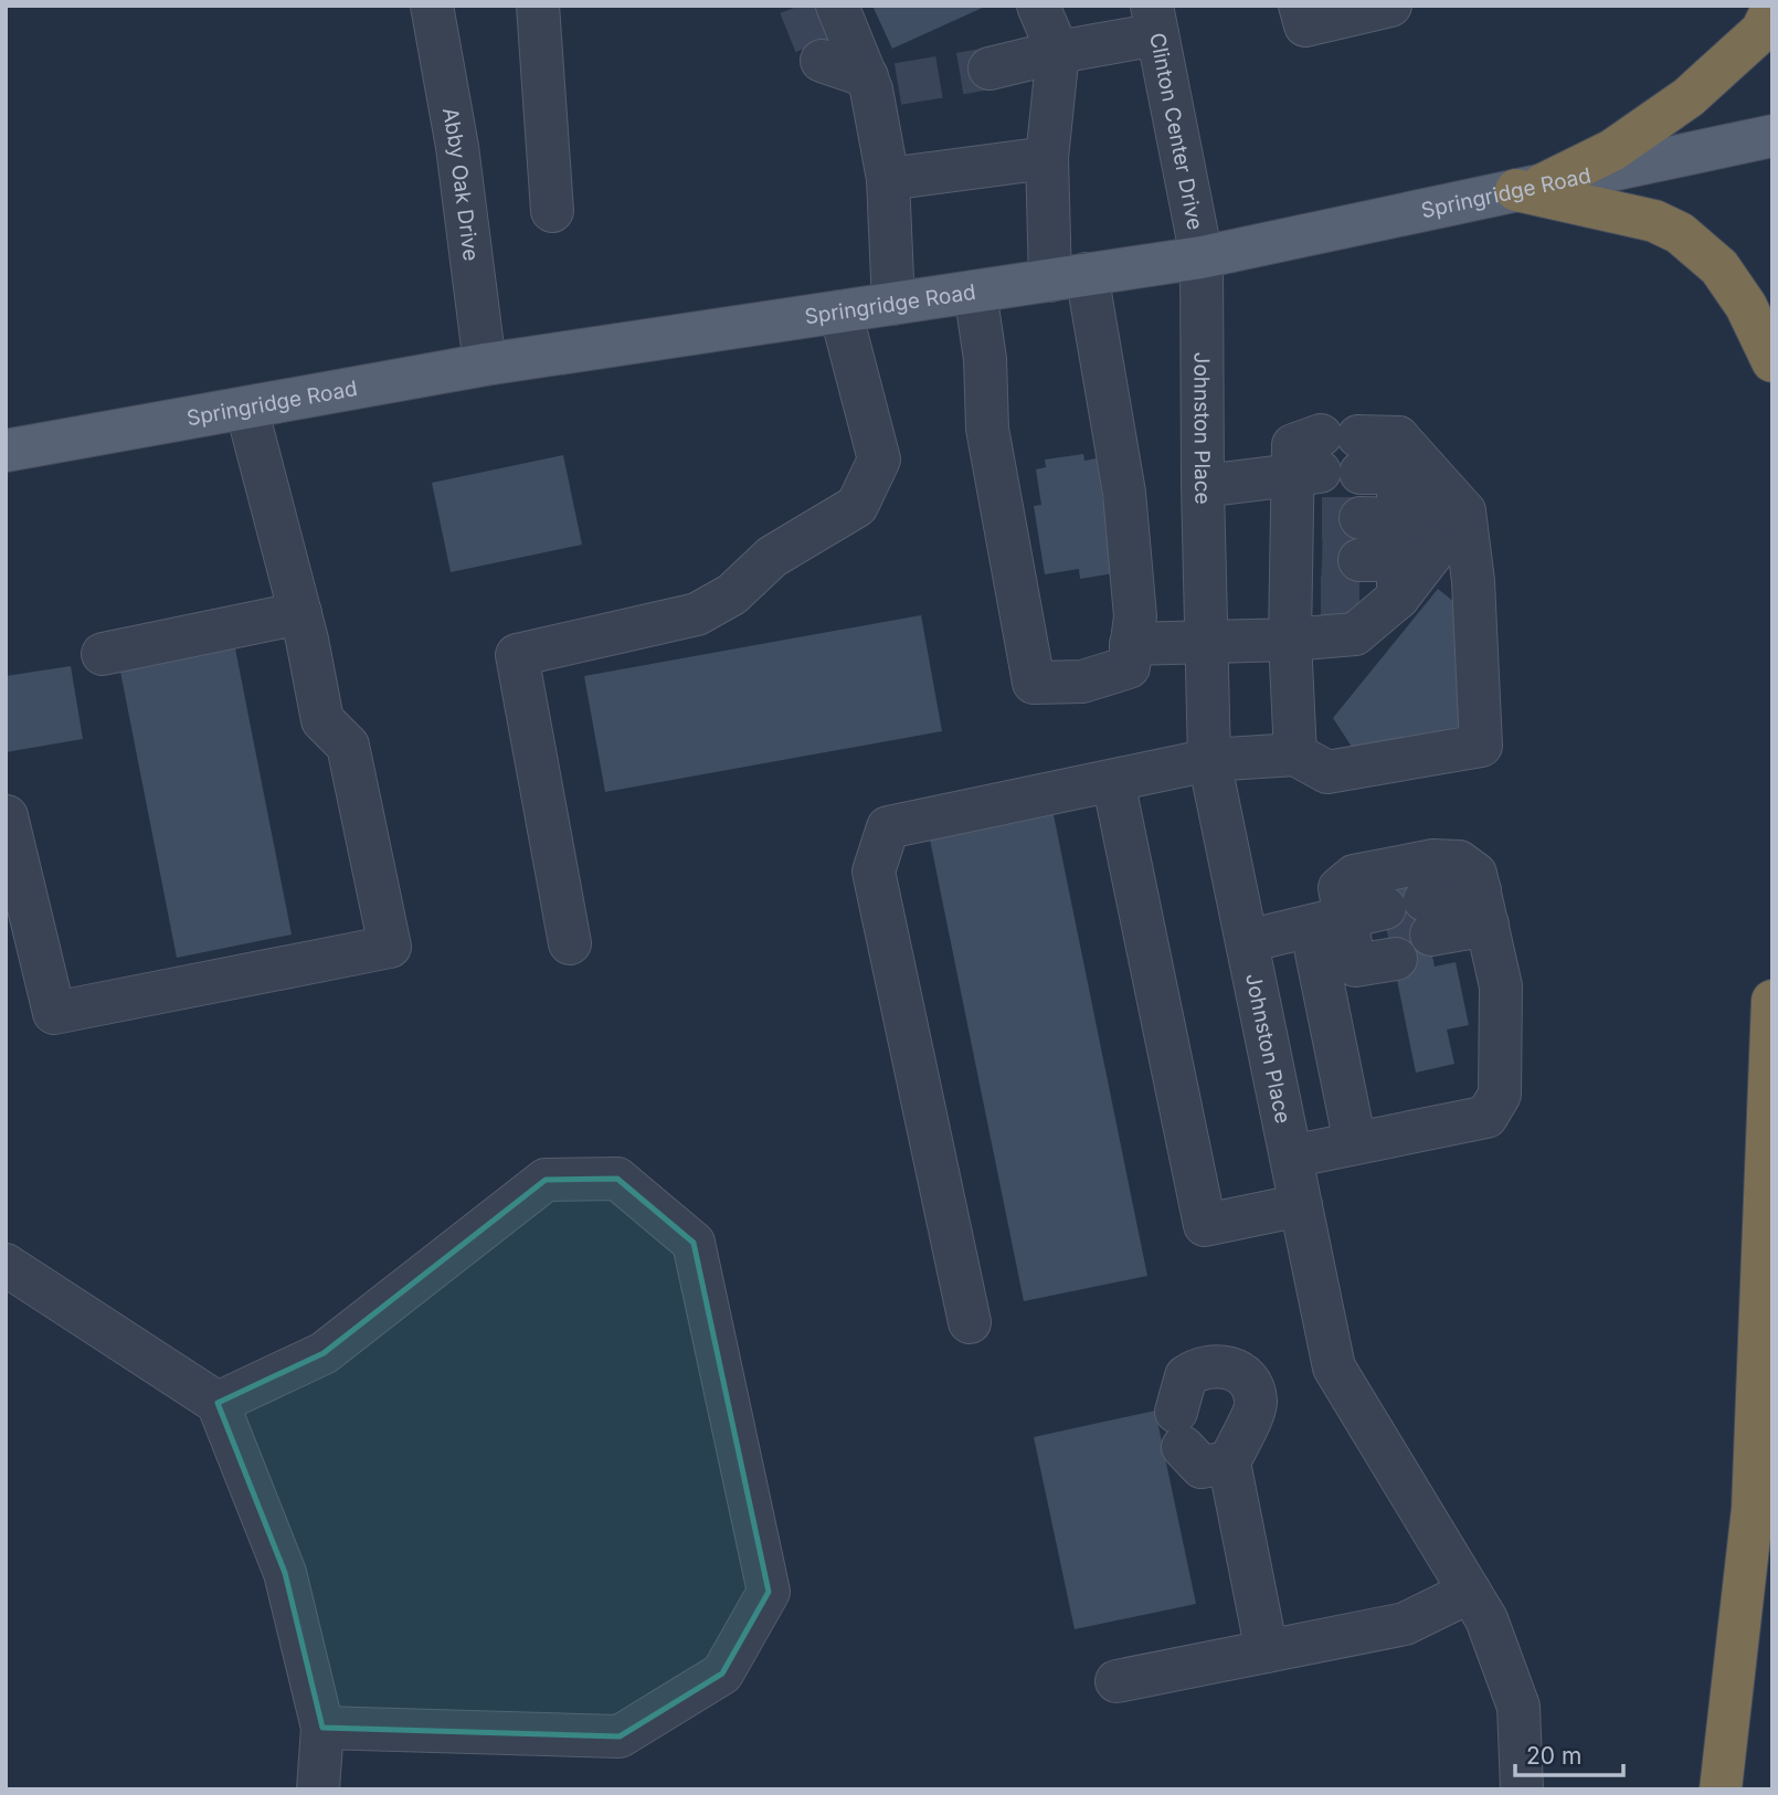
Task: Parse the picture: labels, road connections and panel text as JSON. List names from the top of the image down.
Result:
{
  "streets": {
    "main road": ["Springridge Road"],
    "street": ["Clinton Center Drive", "Abby Oak Drive", "Johnston Place"]
  },
  "crossings": [
    ["Clinton Center Drive", "Springridge Road"],
    ["Clinton Center Drive", "Johnston Place"],
    ["Abby Oak Drive", "Springridge Road"],
    ["Springridge Road", "Johnston Place"]
  ],
  "scale_bar": "20 m"
}
